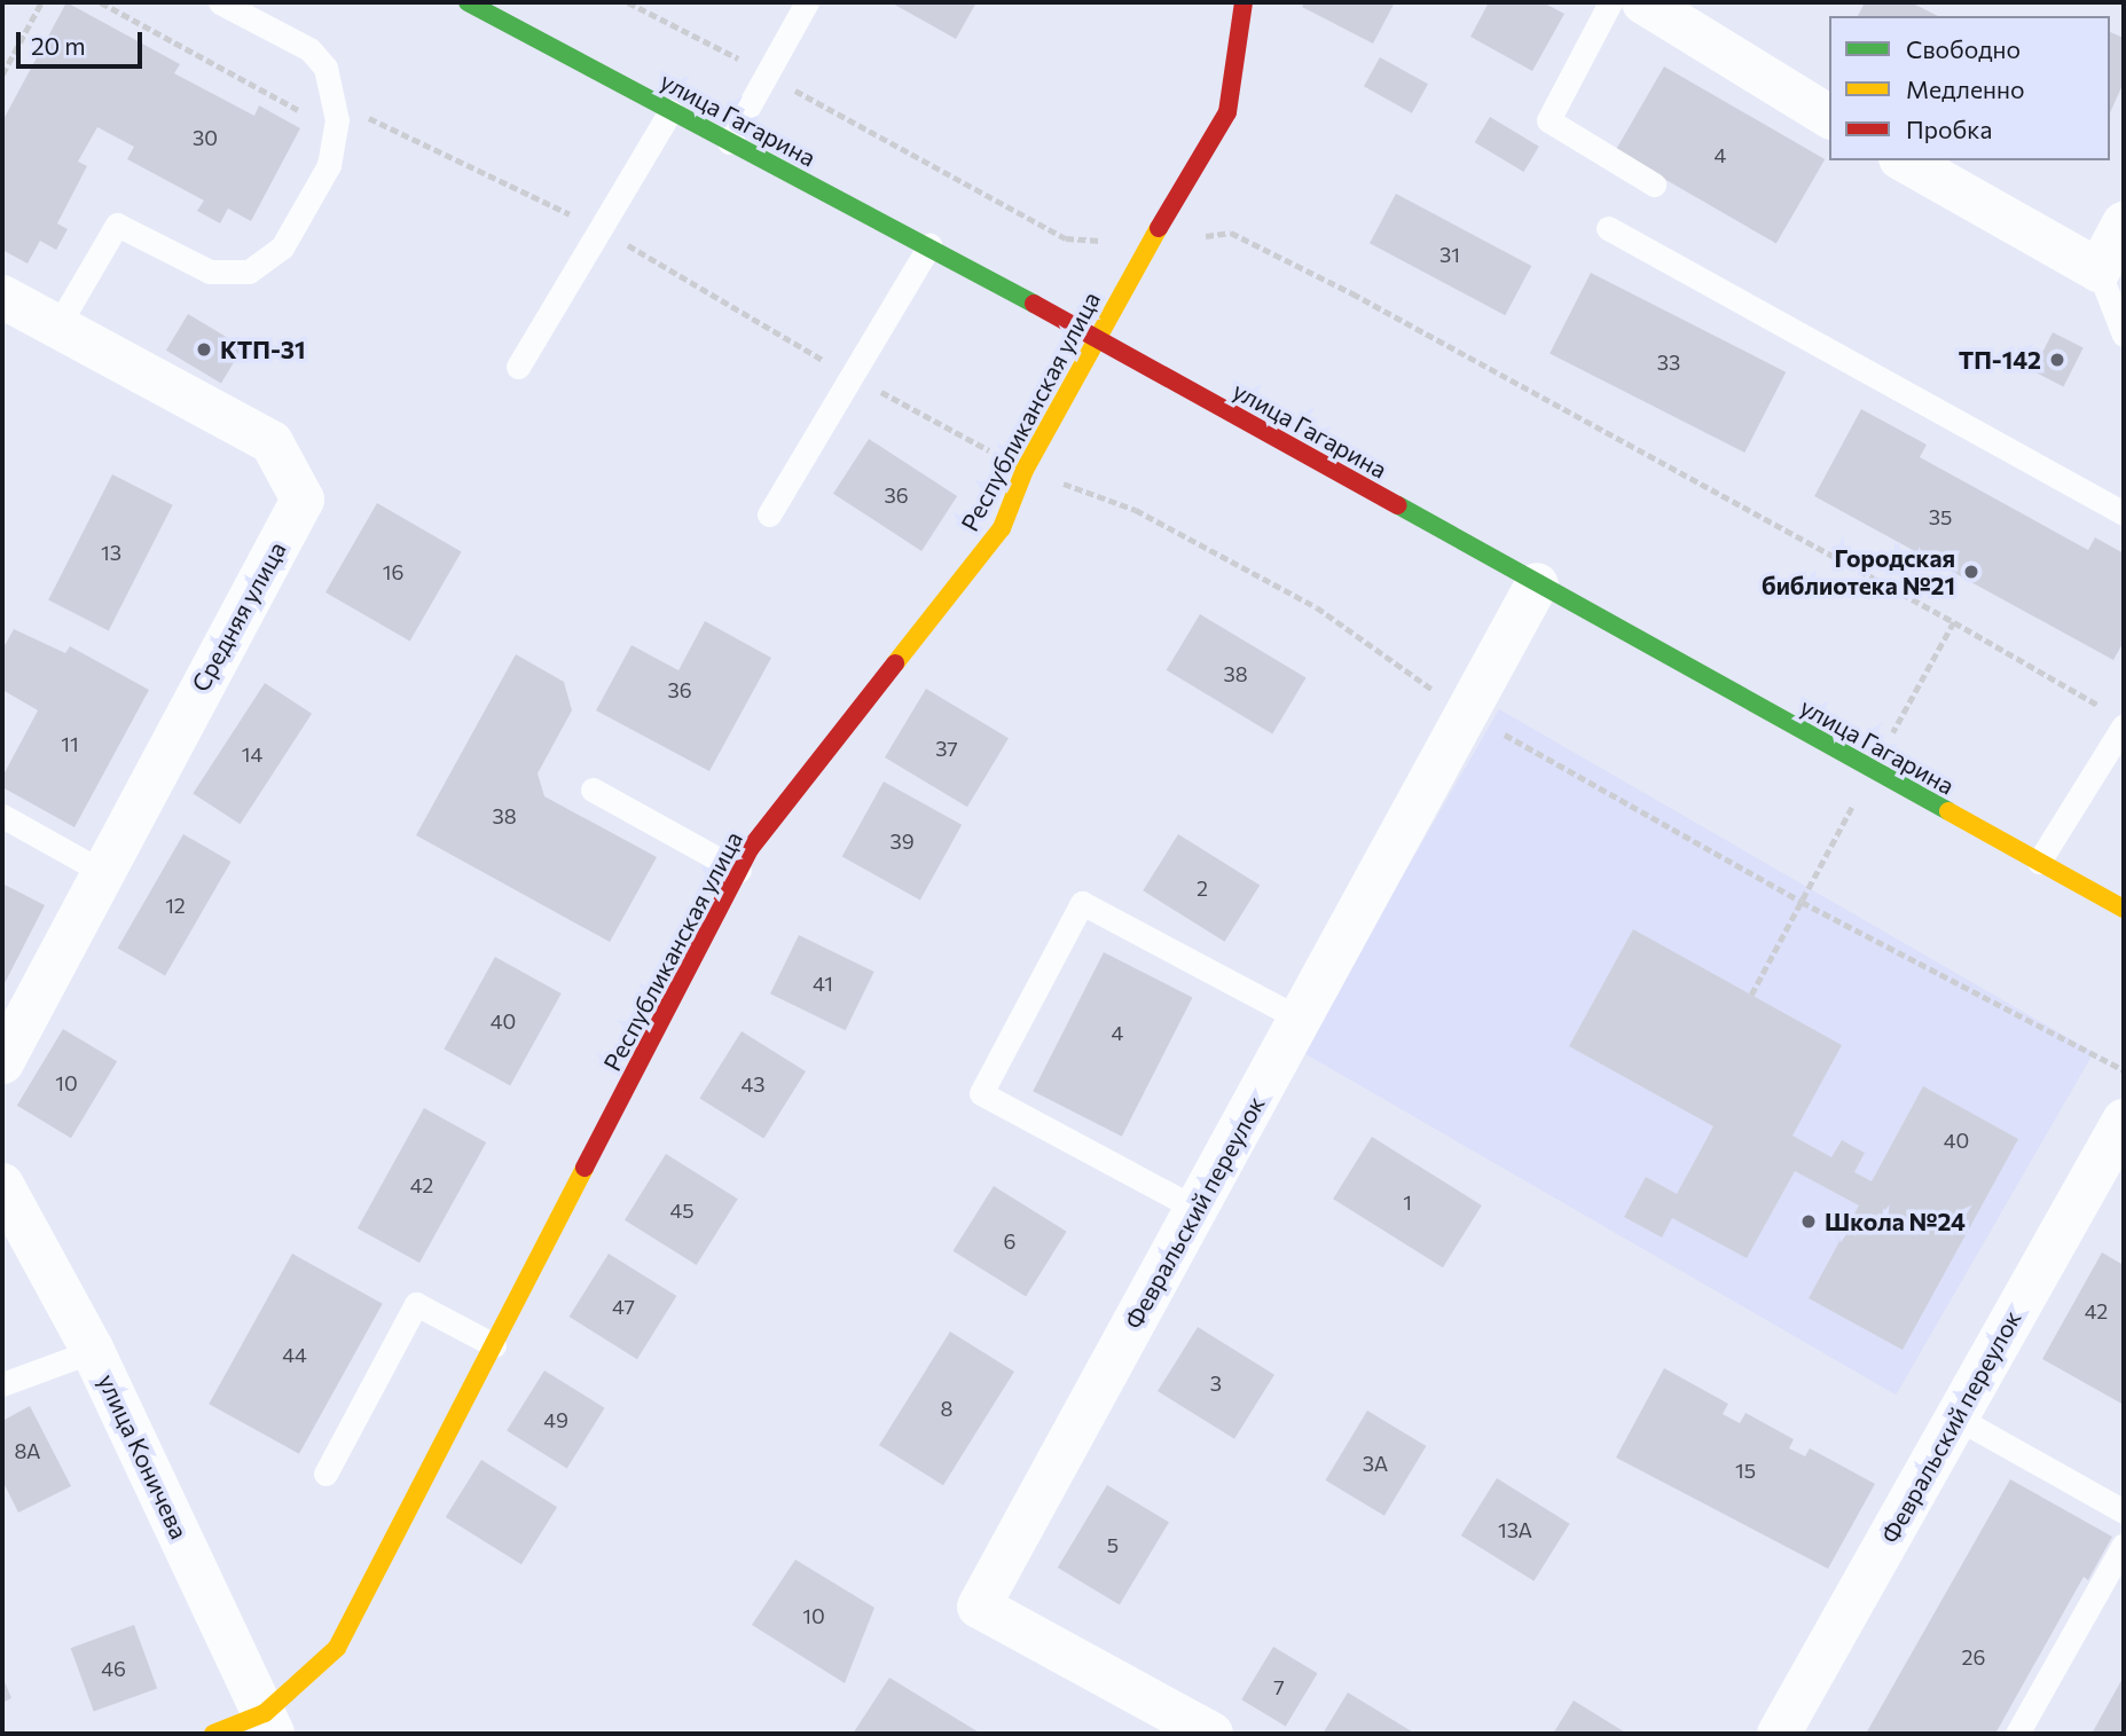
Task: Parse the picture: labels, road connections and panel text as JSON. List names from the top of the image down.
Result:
{
  "streets": {
    "street": [
      "улица Гагарина",
      "Республиканская улица",
      "Средняя улица",
      "Февральский переулок",
      "улица Коничева"
    ]
  },
  "crossings": [
    ["улица Гагарина", "Республиканская улица"],
    ["улица Гагарина", "Февральский переулок"],
    ["Республиканская улица", "улица Коничева"]
  ],
  "places": [
    "КТП-31",
    "ТП-142",
    "Городская библиотека №21",
    "Школа №24"
  ],
  "house_numbers": [
    "30",
    "4",
    "31",
    "33",
    "36",
    "35",
    "13",
    "16",
    "38",
    "36",
    "11",
    "37",
    "14",
    "38",
    "39",
    "2",
    "12",
    "41",
    "40",
    "4",
    "10",
    "43",
    "40",
    "42",
    "1",
    "45",
    "6",
    "47",
    "42",
    "44",
    "3",
    "8",
    "49",
    "8А",
    "3А",
    "15",
    "13А",
    "5",
    "10",
    "26",
    "46",
    "7"
  ],
  "legend": ["Свободно", "Медленно", "Пробка"],
  "scale_bar": "20 m"
}
